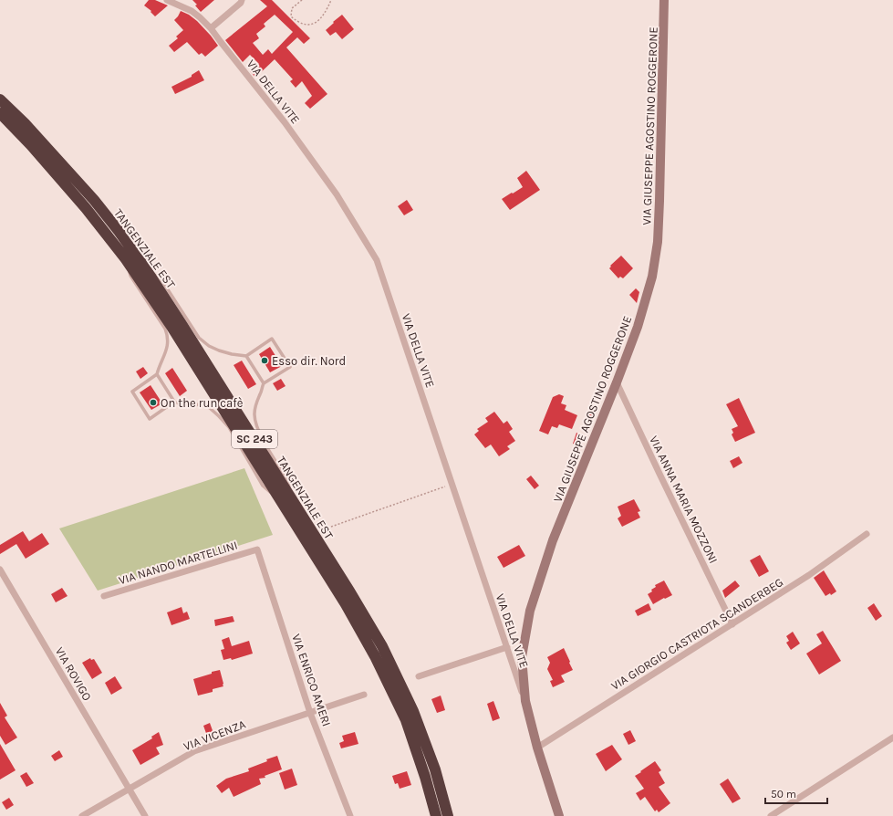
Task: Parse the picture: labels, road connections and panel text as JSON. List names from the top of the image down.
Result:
{
  "streets": {
    "highway": ["TANGENZIALE EST", "SC 243"],
    "street": [
      "VIA DELLA VITE",
      "VIA GIUSEPPE AGOSTINO ROGGERONE",
      "VIA ANNA MARIA MOZZONI",
      "VIA NANDO MARTELLINI",
      "VIA GIORGIO CASTRIOTA SCANDERBEG",
      "VIA ROVIGO",
      "VIA ENRICO AMERI",
      "VIA VICENZA"
    ]
  },
  "crossings": [
    ["VIA DELLA VITE", "VIA GIUSEPPE AGOSTINO ROGGERONE"],
    ["VIA GIUSEPPE AGOSTINO ROGGERONE", "VIA ANNA MARIA MOZZONI"],
    ["VIA GIUSEPPE AGOSTINO ROGGERONE", "VIA GIORGIO CASTRIOTA SCANDERBEG"],
    ["VIA ANNA MARIA MOZZONI", "VIA GIORGIO CASTRIOTA SCANDERBEG"],
    ["VIA NANDO MARTELLINI", "VIA ENRICO AMERI"],
    ["VIA ROVIGO", "VIA VICENZA"],
    ["VIA ENRICO AMERI", "VIA VICENZA"]
  ],
  "places": ["Esso dir. Nord", "On the run cafè"],
  "scale_bar": "50 m"
}
